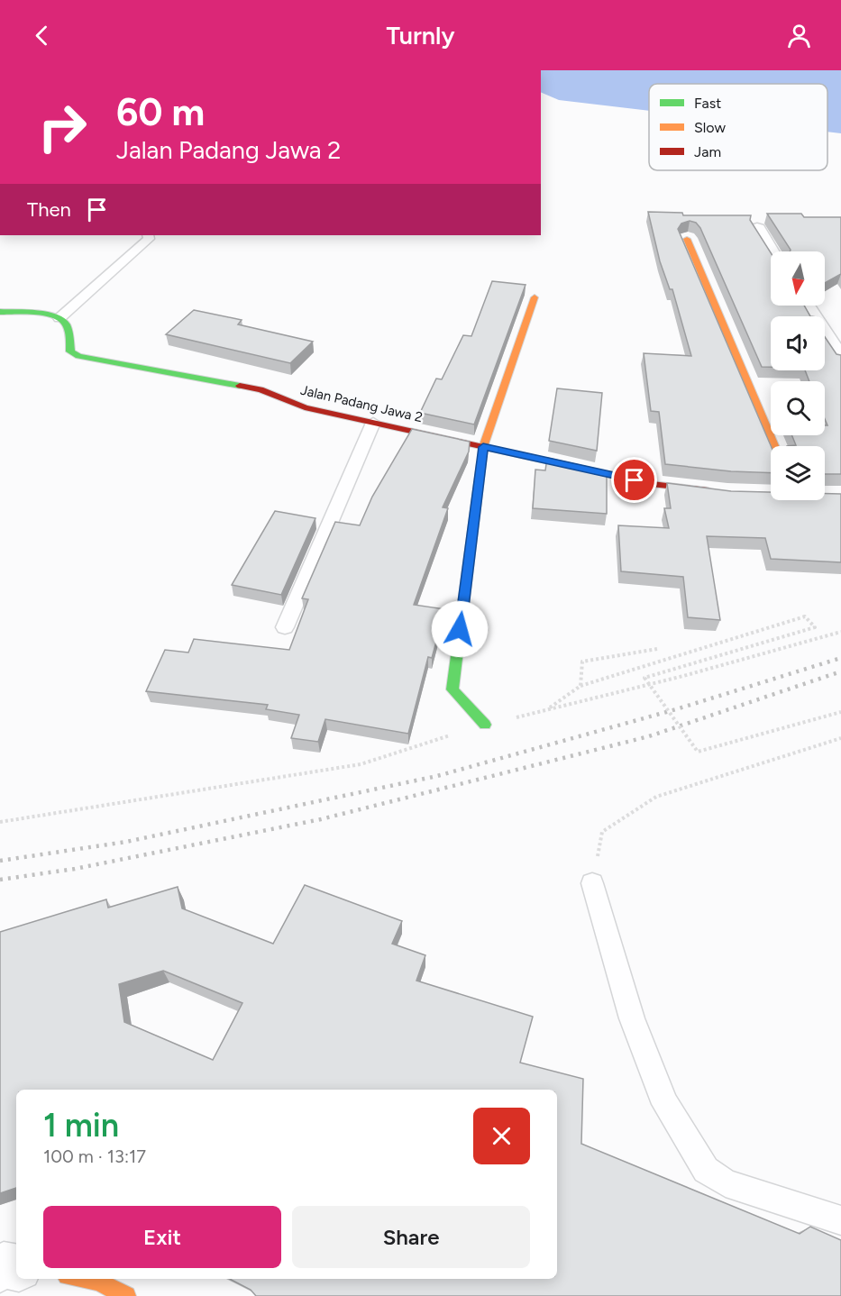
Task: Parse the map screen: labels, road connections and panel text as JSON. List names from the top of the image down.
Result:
{
  "streets": {
    "street": ["Jalan Padang Jawa 2"]
  },
  "legend": ["Fast", "Slow", "Jam"],
  "north": "bottom",
  "page": {
    "header": "Turnly",
    "turn": ["60 m", "Jalan Padang Jawa 2"],
    "then": "Then",
    "heading": ["1 min", "100 m · 13:17"],
    "buttons": ["Exit", "Share"]
  }
}
